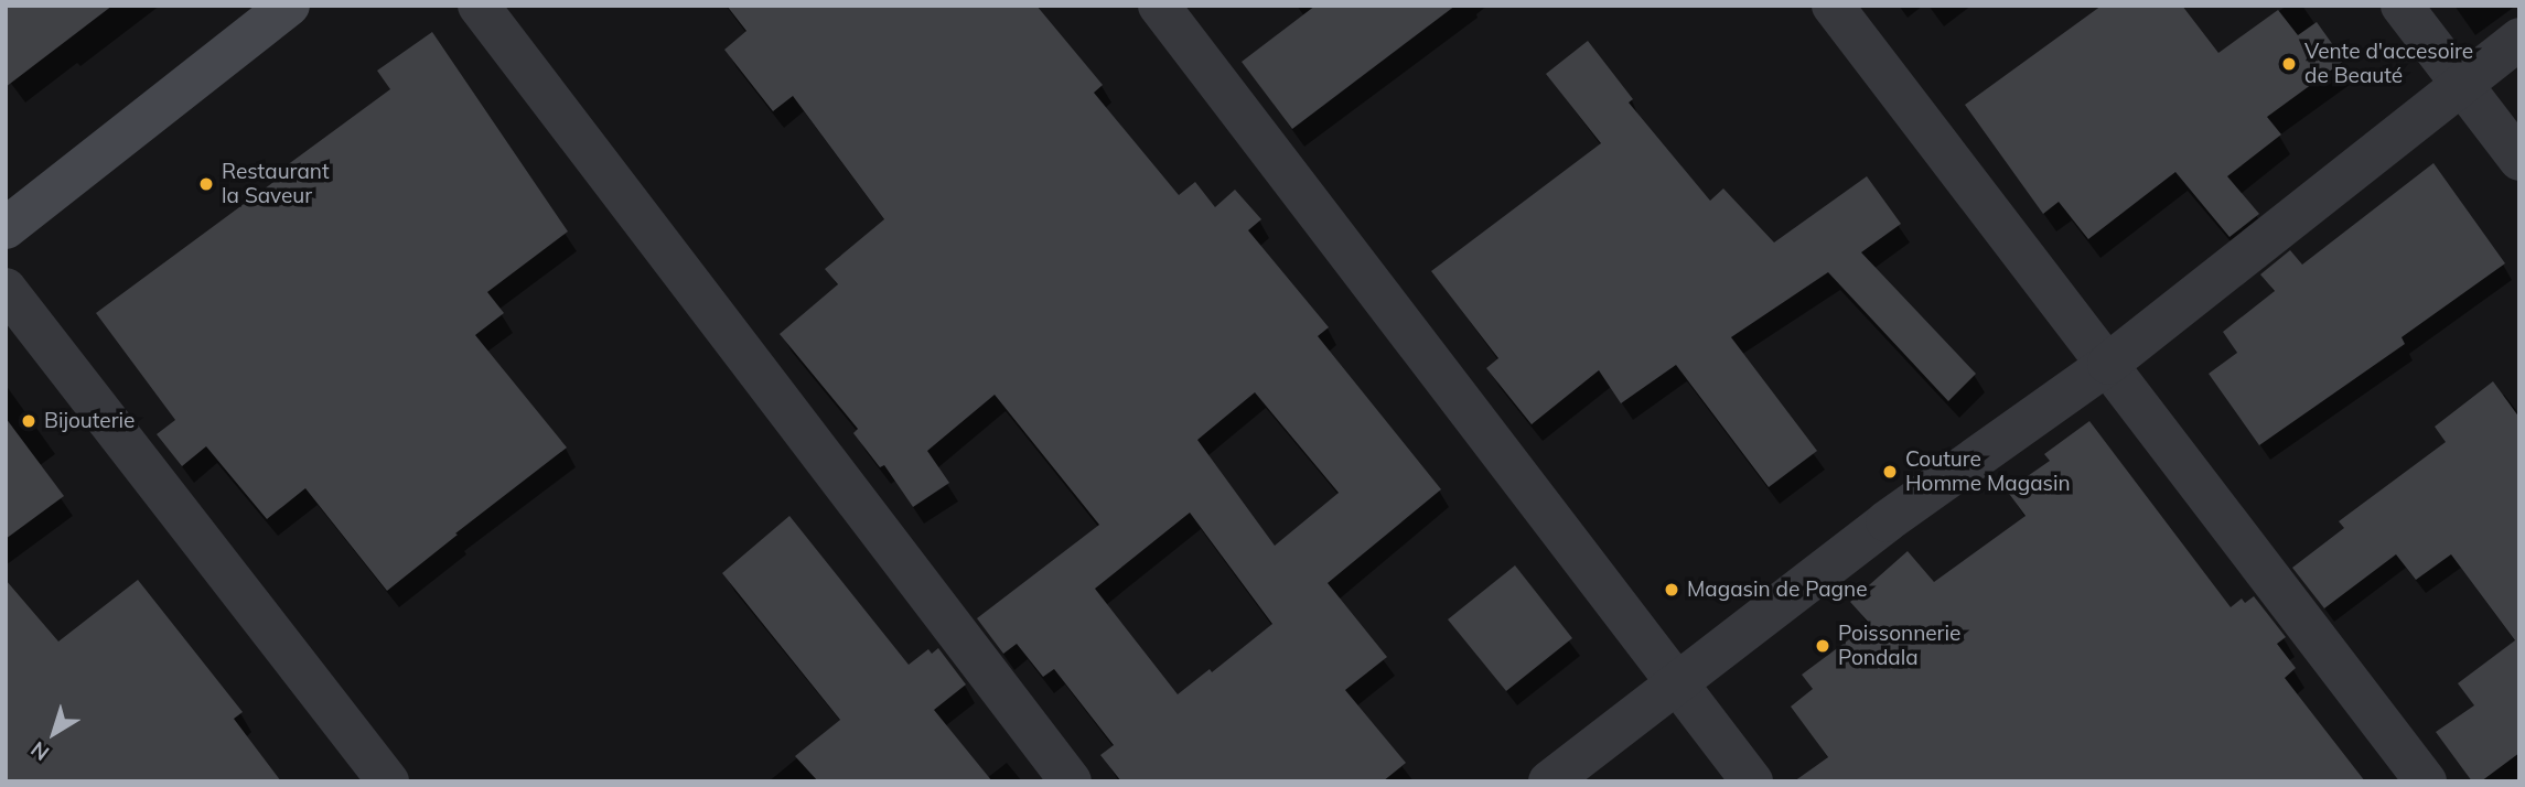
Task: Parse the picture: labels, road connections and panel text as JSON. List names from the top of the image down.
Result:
{
  "places": [
    "Vente d'accesoire de Beauté",
    "Restaurant la Saveur",
    "Bijouterie",
    "Couture Homme Magasin",
    "Magasin de Pagne",
    "Poissonnerie Pondala"
  ],
  "north": "bottom left"
}
